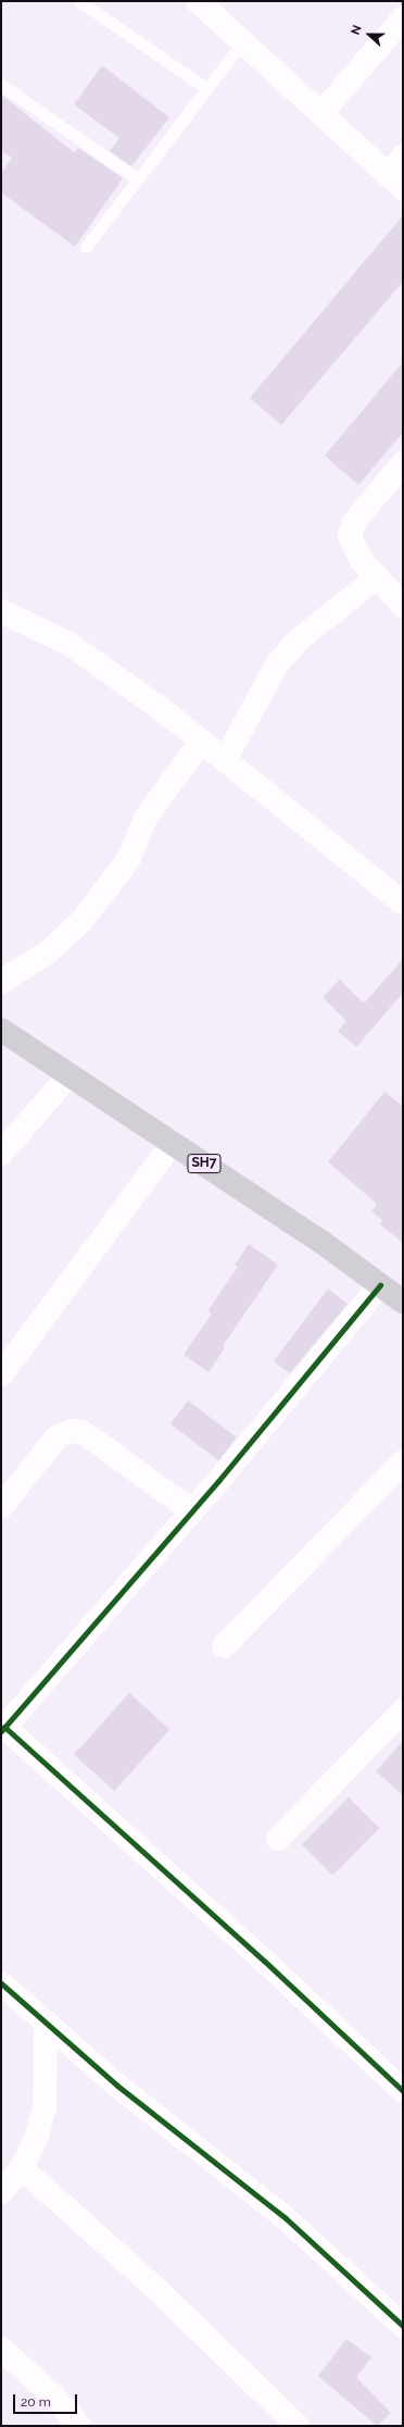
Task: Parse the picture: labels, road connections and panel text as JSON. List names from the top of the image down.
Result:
{
  "streets": {
    "main road": ["SH7"]
  },
  "scale_bar": "20 m",
  "north": "left"
}
